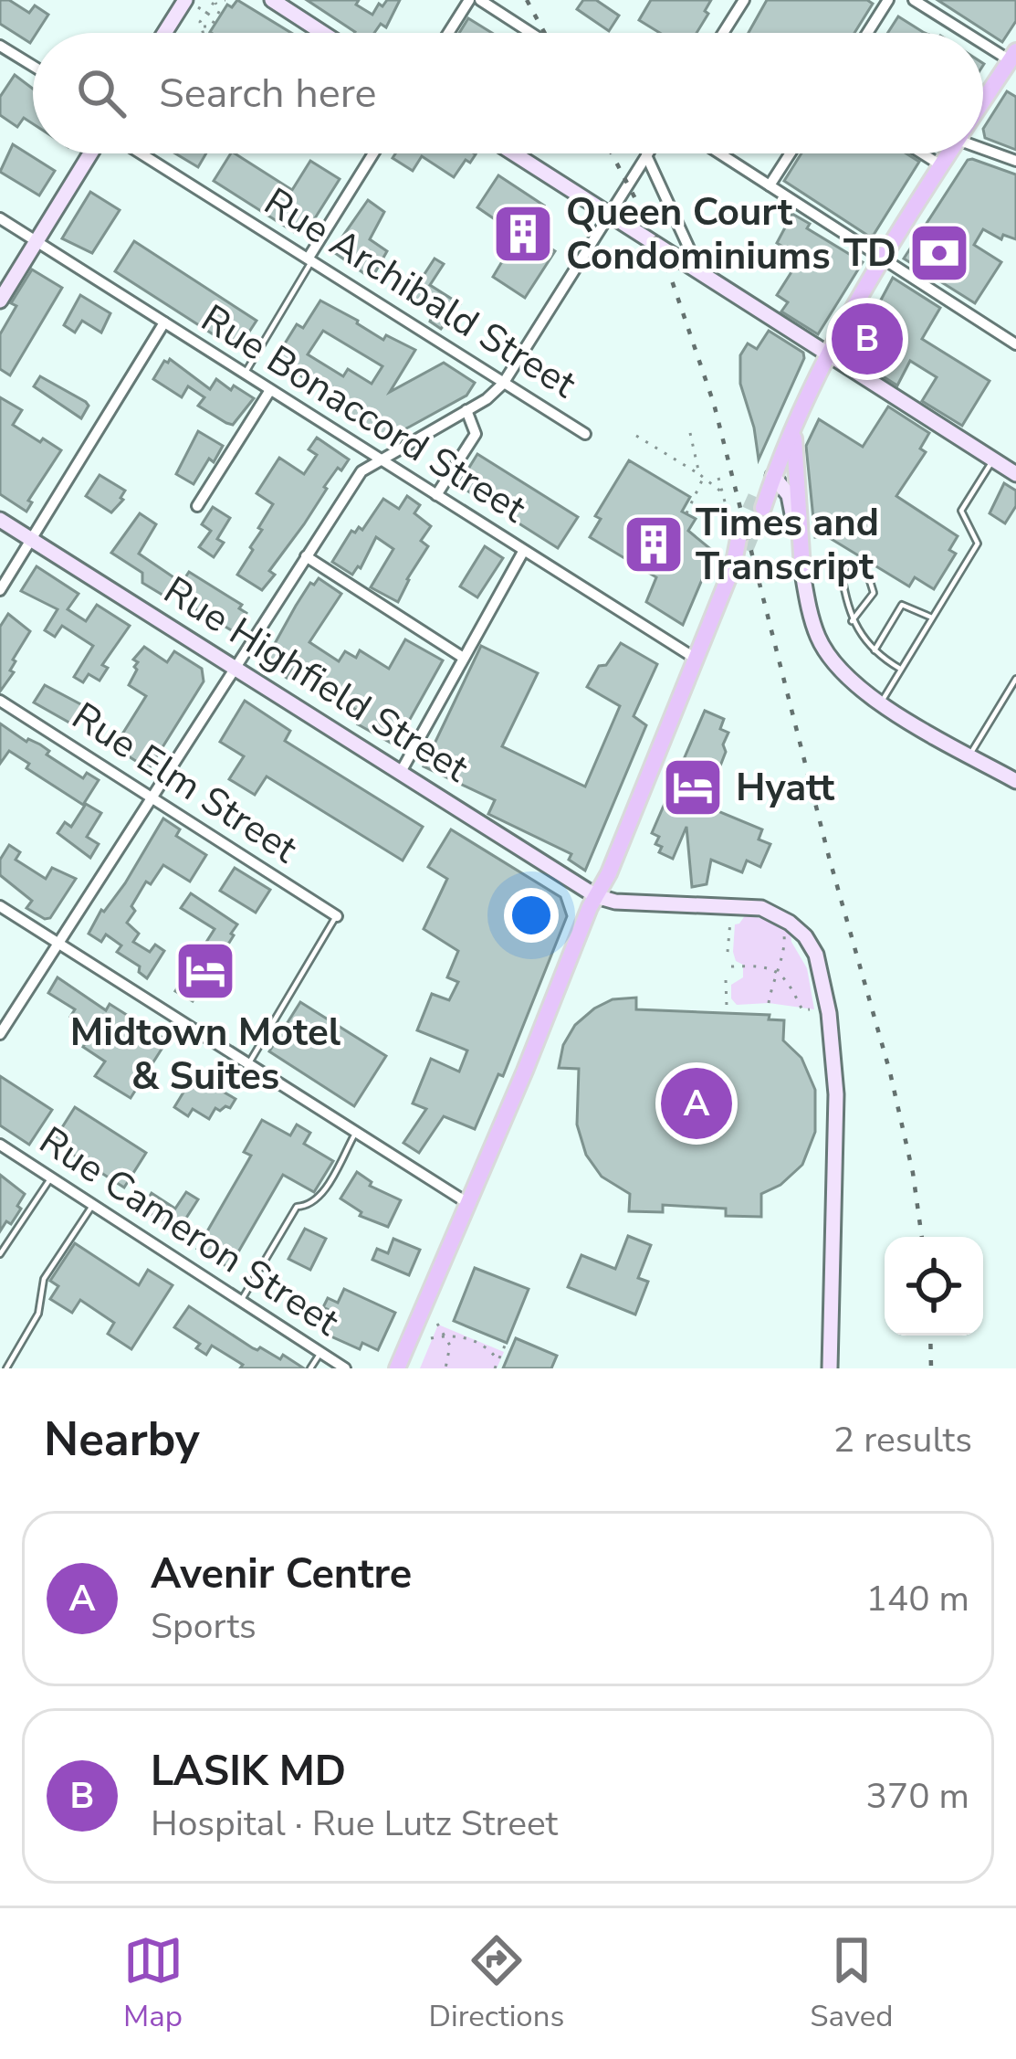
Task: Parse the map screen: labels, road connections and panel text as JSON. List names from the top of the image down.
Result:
{
  "streets": {
    "street": [
      "Rue Archibald Street",
      "Rue Bonaccord Street",
      "Rue Highfield Street",
      "Rue Elm Street",
      "Rue Cameron Street"
    ]
  },
  "places": {
    "building": ["Queen Court Condominiums", "Times and Transcript"],
    "bank": ["TD"],
    "hotel": ["Hyatt", "Midtown Motel & Suites"]
  },
  "page": {
    "search": "Search here",
    "pins": ["B", "A"],
    "heading": ["Nearby", "2 results"],
    "list": [
      {
        "mark": "A",
        "name": "Avenir Centre",
        "note": "Sports",
        "value": "140 m"
      },
      {
        "mark": "B",
        "name": "LASIK MD",
        "note": "Hospital · Rue Lutz Street",
        "value": "370 m"
      }
    ],
    "nav": ["Map", "Directions", "Saved"]
  }
}
